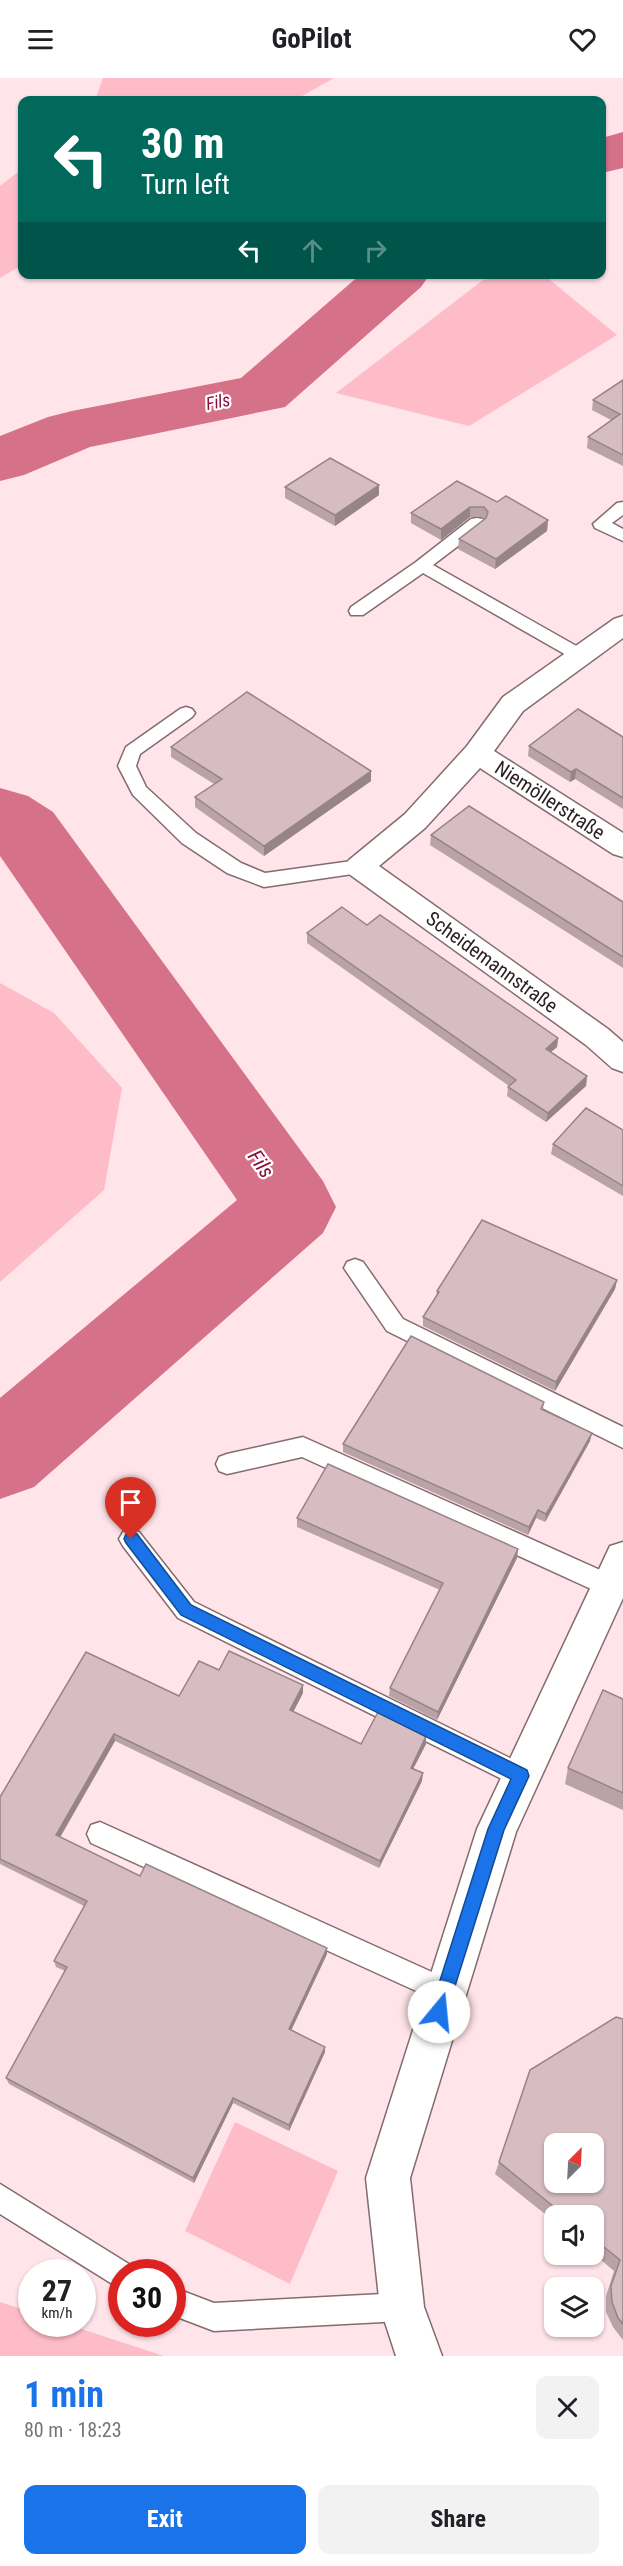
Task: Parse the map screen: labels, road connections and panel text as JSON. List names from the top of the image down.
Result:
{
  "streets": {
    "street": ["Niemöllerstraße", "Scheidemannstraße"]
  },
  "crossings": [
    ["Niemöllerstraße", "Scheidemannstraße"]
  ],
  "water": ["Fils"],
  "north": "top right",
  "page": {
    "header": "GoPilot",
    "turn": ["30 m", "Turn left"],
    "speed": "27 km/h",
    "limit": "30",
    "heading": ["1 min", "80 m · 18:23"],
    "buttons": ["Exit", "Share"]
  }
}
